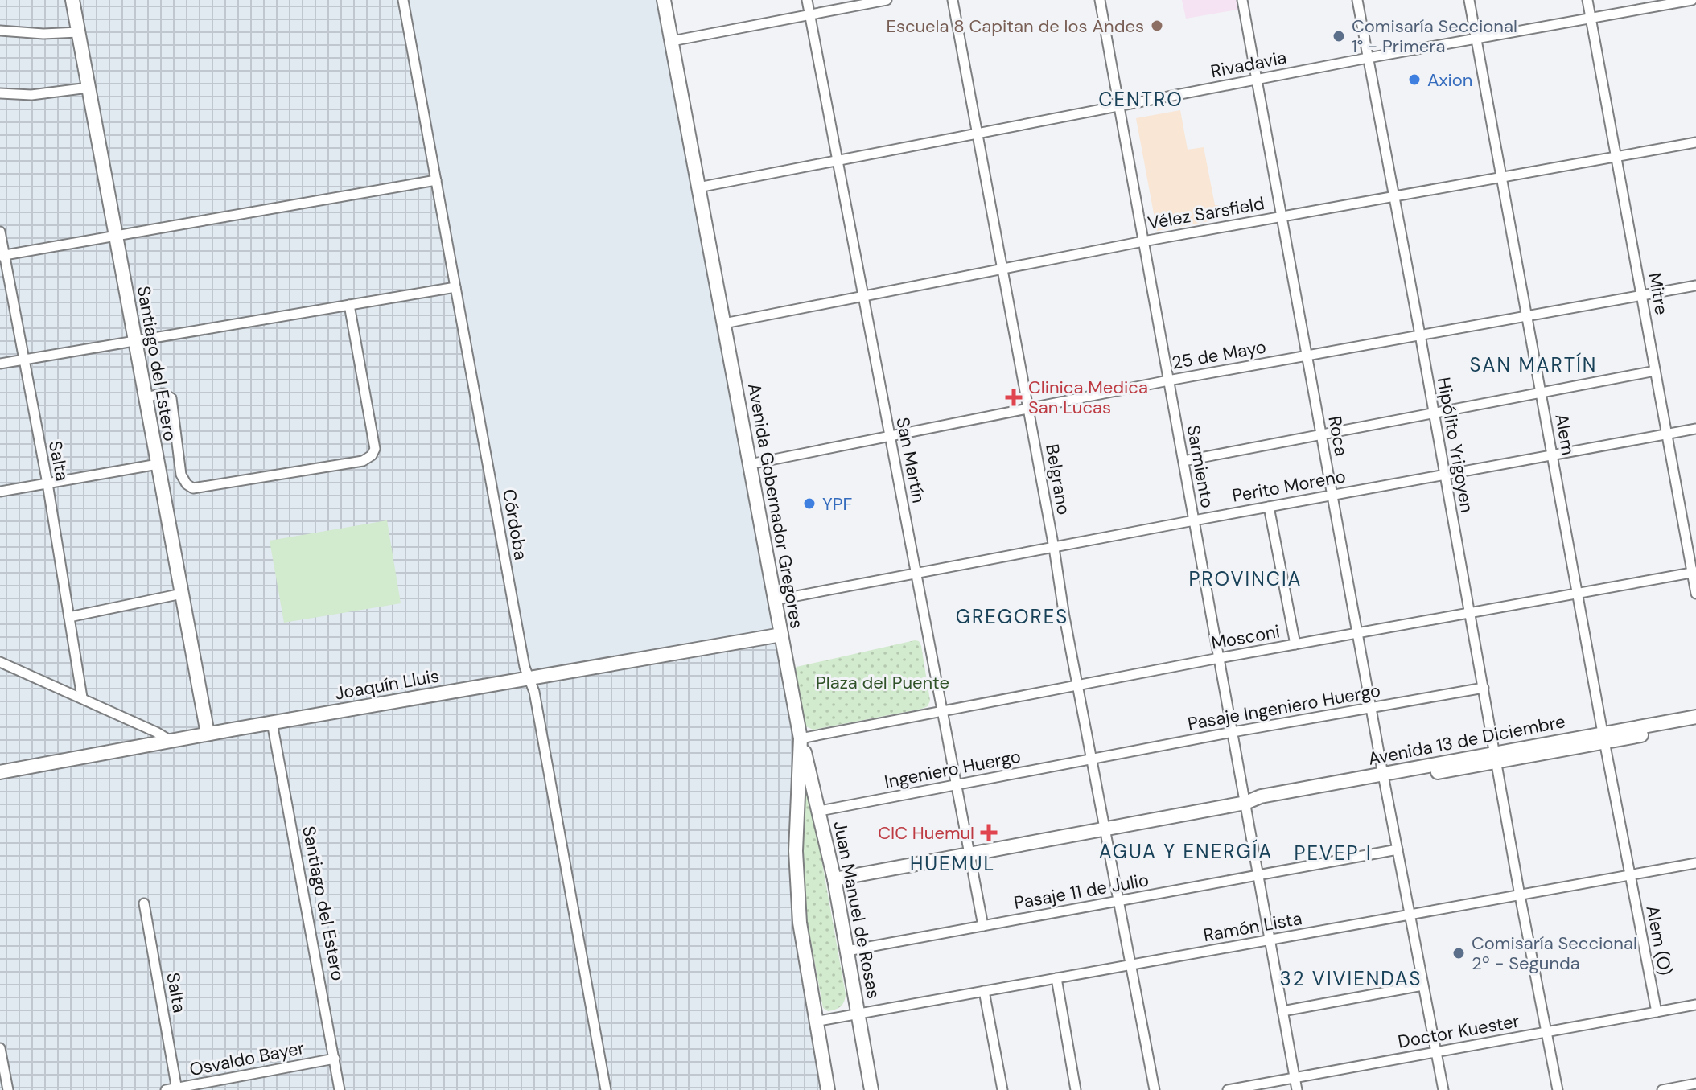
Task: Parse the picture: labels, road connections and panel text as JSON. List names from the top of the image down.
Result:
{
  "streets": {
    "street": [
      "Rivadavia",
      "Vélez Sarsfield",
      "Mitre",
      "25 de Mayo",
      "Santiago del Estero",
      "Alem",
      "Roca",
      "Hipólito Yrigoyen",
      "San Martín",
      "Salta",
      "Sarmiento",
      "Belgrano",
      "Perito Moreno",
      "Avenida Gobernador Gregores",
      "Córdoba",
      "Mosconi",
      "Joaquín Lluis",
      "Pasaje Ingeniero Huergo",
      "Avenida 13 de Diciembre",
      "Ingeniero Huergo",
      "Pasaje 11 de Julio",
      "Juan Manuel de Rosas",
      "Ramón Lista",
      "Alem (O)",
      "Doctor Kuester",
      "Osvaldo Bayer"
    ]
  },
  "crossings": [
    ["Rivadavia", "Mitre"],
    ["Rivadavia", "Alem"],
    ["Rivadavia", "Roca"],
    ["Rivadavia", "Hipólito Yrigoyen"],
    ["Rivadavia", "San Martín"],
    ["Rivadavia", "Sarmiento"],
    ["Rivadavia", "Belgrano"],
    ["Rivadavia", "Avenida Gobernador Gregores"],
    ["Vélez Sarsfield", "Mitre"],
    ["Vélez Sarsfield", "Alem"],
    ["Vélez Sarsfield", "Roca"],
    ["Vélez Sarsfield", "Hipólito Yrigoyen"],
    ["Vélez Sarsfield", "San Martín"],
    ["Vélez Sarsfield", "Sarmiento"],
    ["Vélez Sarsfield", "Belgrano"],
    ["Vélez Sarsfield", "Avenida Gobernador Gregores"],
    ["Mitre", "25 de Mayo"],
    ["Mitre", "Perito Moreno"],
    ["Mitre", "Mosconi"],
    ["25 de Mayo", "Alem"],
    ["25 de Mayo", "Roca"],
    ["25 de Mayo", "Hipólito Yrigoyen"],
    ["25 de Mayo", "San Martín"],
    ["25 de Mayo", "Sarmiento"],
    ["25 de Mayo", "Belgrano"],
    ["25 de Mayo", "Avenida Gobernador Gregores"],
    ["Santiago del Estero", "Joaquín Lluis"],
    ["Santiago del Estero", "Osvaldo Bayer"],
    ["Alem", "Perito Moreno"],
    ["Alem", "Mosconi"],
    ["Alem", "Avenida 13 de Diciembre"],
    ["Alem", "Ramón Lista"],
    ["Alem", "Alem (O)"],
    ["Roca", "Perito Moreno"],
    ["Roca", "Mosconi"],
    ["Roca", "Pasaje Ingeniero Huergo"],
    ["Roca", "Avenida 13 de Diciembre"],
    ["Roca", "Pasaje 11 de Julio"],
    ["Roca", "Ramón Lista"],
    ["Roca", "Doctor Kuester"],
    ["Hipólito Yrigoyen", "Perito Moreno"],
    ["Hipólito Yrigoyen", "Mosconi"],
    ["Hipólito Yrigoyen", "Pasaje Ingeniero Huergo"],
    ["Hipólito Yrigoyen", "Avenida 13 de Diciembre"],
    ["Hipólito Yrigoyen", "Ramón Lista"],
    ["Hipólito Yrigoyen", "Doctor Kuester"],
    ["San Martín", "Perito Moreno"],
    ["San Martín", "Mosconi"],
    ["San Martín", "Avenida 13 de Diciembre"],
    ["San Martín", "Ingeniero Huergo"],
    ["San Martín", "Pasaje 11 de Julio"],
    ["Salta", "Osvaldo Bayer"],
    ["Sarmiento", "Perito Moreno"],
    ["Sarmiento", "Mosconi"],
    ["Sarmiento", "Pasaje Ingeniero Huergo"],
    ["Sarmiento", "Avenida 13 de Diciembre"],
    ["Sarmiento", "Pasaje 11 de Julio"],
    ["Sarmiento", "Ramón Lista"],
    ["Sarmiento", "Doctor Kuester"],
    ["Belgrano", "Perito Moreno"],
    ["Belgrano", "Mosconi"],
    ["Belgrano", "Pasaje Ingeniero Huergo"],
    ["Belgrano", "Avenida 13 de Diciembre"],
    ["Belgrano", "Ingeniero Huergo"],
    ["Belgrano", "Pasaje 11 de Julio"],
    ["Belgrano", "Ramón Lista"],
    ["Perito Moreno", "Avenida Gobernador Gregores"],
    ["Avenida Gobernador Gregores", "Mosconi"],
    ["Avenida Gobernador Gregores", "Joaquín Lluis"],
    ["Avenida Gobernador Gregores", "Juan Manuel de Rosas"],
    ["Avenida Gobernador Gregores", "Ramón Lista"],
    ["Córdoba", "Joaquín Lluis"],
    ["Mosconi", "Juan Manuel de Rosas"],
    ["Pasaje Ingeniero Huergo", "Ingeniero Huergo"],
    ["Avenida 13 de Diciembre", "Juan Manuel de Rosas"],
    ["Ingeniero Huergo", "Juan Manuel de Rosas"],
    ["Pasaje 11 de Julio", "Juan Manuel de Rosas"],
    ["Juan Manuel de Rosas", "Ramón Lista"],
    ["Ramón Lista", "Alem (O)"],
    ["Alem (O)", "Doctor Kuester"]
  ],
  "districts": [
    "CENTRO",
    "SAN MARTÍN",
    "PROVINCIA",
    "GREGORES",
    "AGUA Y ENERGÍA",
    "PEVEP I",
    "HUEMUL",
    "32 VIVIENDAS"
  ],
  "parks": ["Plaza del Puente"],
  "places": {
    "other": [
      "Escuela 8 Capitan de los Andes",
      "Comisaría Seccional 1° - Primera",
      "Axion",
      "YPF",
      "Comisaría Seccional 2º - Segunda"
    ],
    "health": ["Clinica Medica San Lucas", "CIC Huemul"]
  }
}
